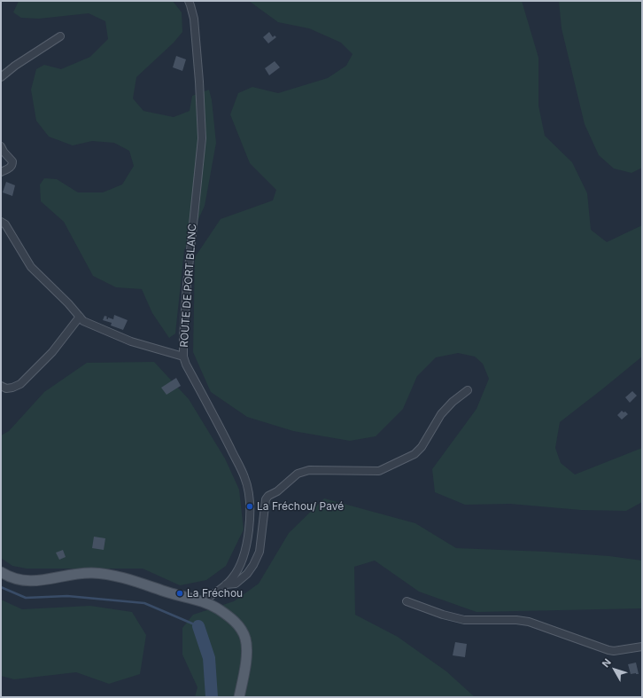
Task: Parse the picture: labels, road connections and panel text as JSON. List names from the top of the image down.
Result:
{
  "streets": {
    "street": ["ROUTE DE PORT BLANC"]
  },
  "places": ["La Fréchou/ Pavé", "La Fréchou"],
  "north": "top left"
}
